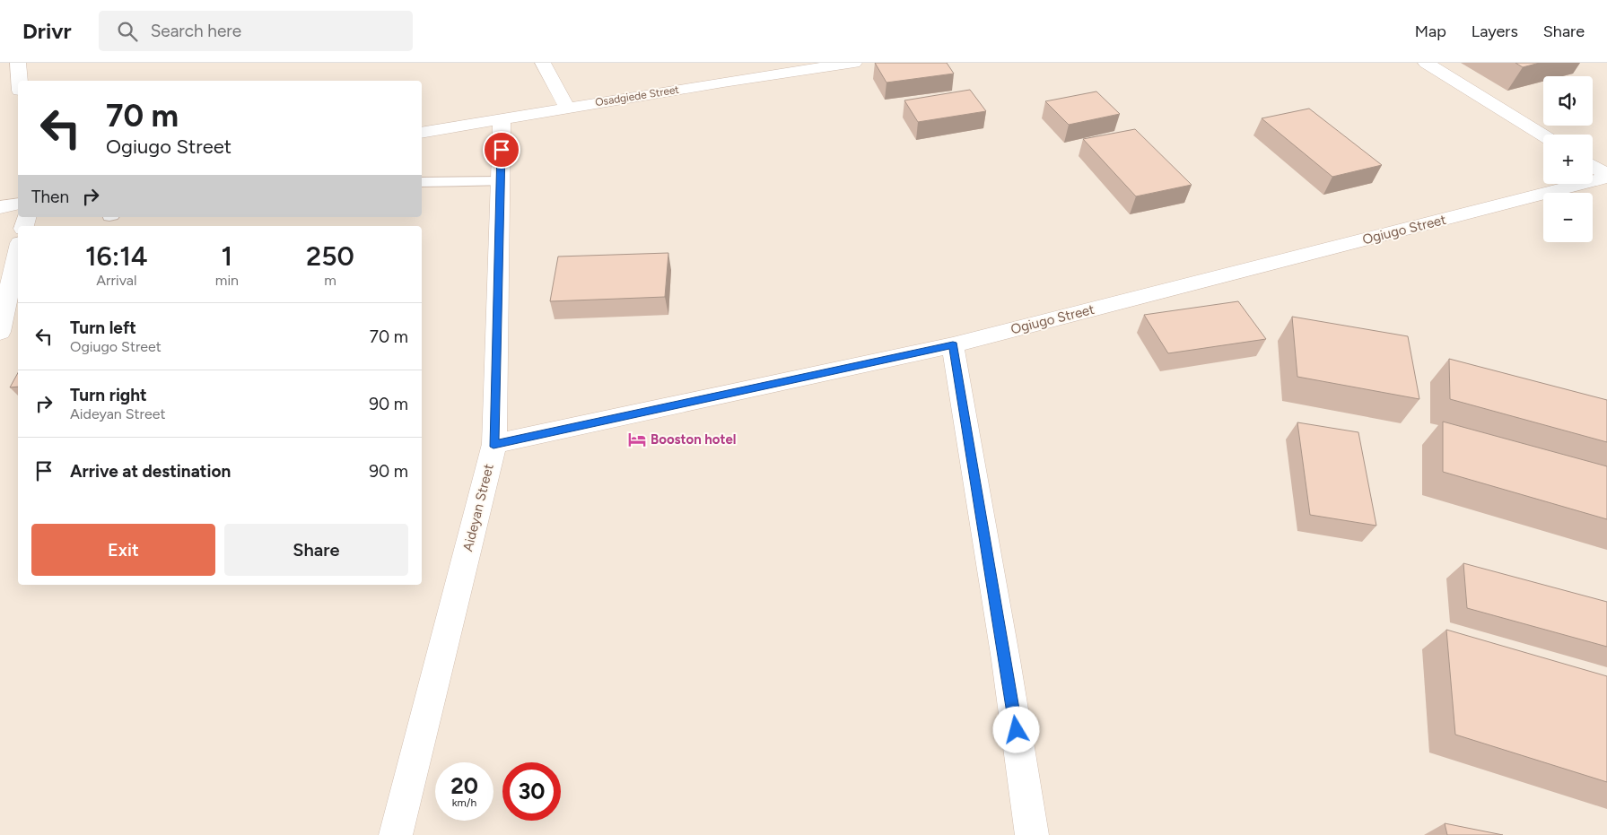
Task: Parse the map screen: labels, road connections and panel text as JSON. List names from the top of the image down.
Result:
{
  "streets": {
    "street": ["Osadgiede Street", "Ogiugo Street", "Aideyan Street"]
  },
  "crossings": [
    ["Osadgiede Street", "Aideyan Street"],
    ["Ogiugo Street", "Aideyan Street"]
  ],
  "places": {
    "hotel": ["Booston hotel"]
  },
  "page": {
    "header": "Drivr",
    "search": "Search here",
    "nav": ["Map", "Layers", "Share"],
    "map_buttons": ["+", "−"],
    "turn": ["70 m", "Ogiugo Street"],
    "then": "Then",
    "eta": [
      "16:14",
      "Arrival",
      "1",
      "min",
      "250",
      "m"
    ],
    "list": [
      {
        "name": "Turn left",
        "note": "Ogiugo Street",
        "value": "70 m"
      },
      {
        "name": "Turn right",
        "note": "Aideyan Street",
        "value": "90 m"
      },
      {
        "name": "Arrive at destination",
        "value": "90 m"
      }
    ],
    "buttons": ["Exit", "Share"],
    "speed": "20 km/h",
    "limit": "30"
  }
}
